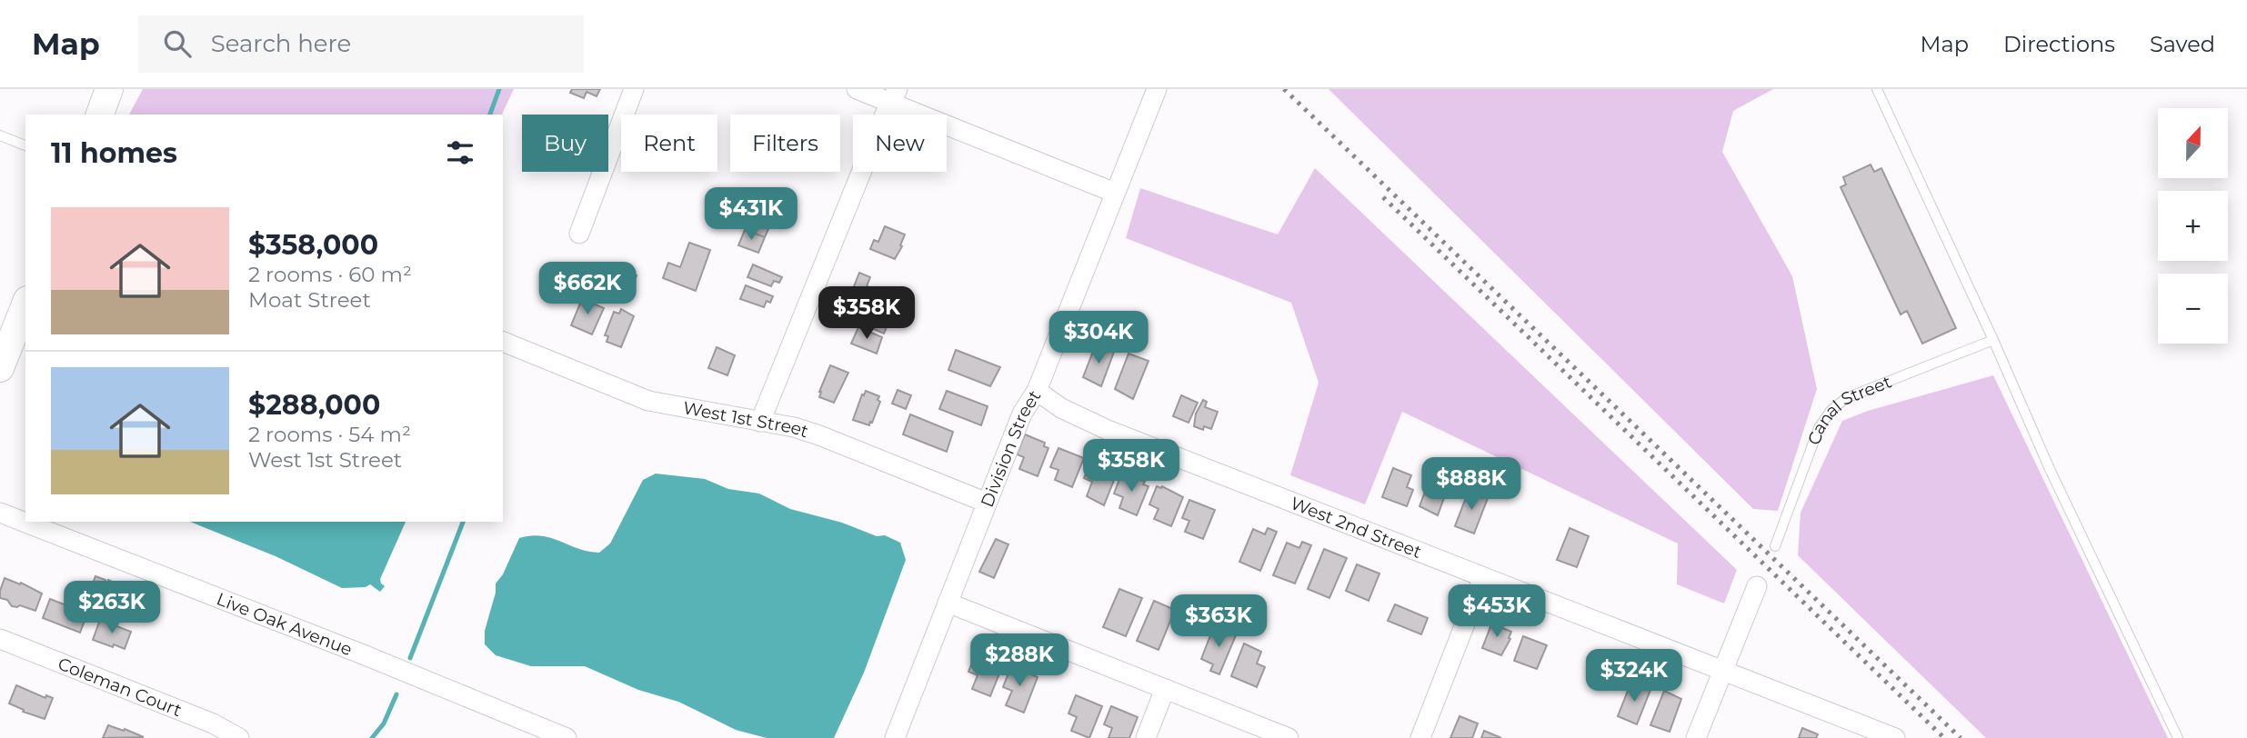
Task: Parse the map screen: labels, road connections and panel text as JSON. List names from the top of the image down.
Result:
{
  "streets": {
    "street": [
      "West 1st Street",
      "Division Street",
      "West 2nd Street",
      "Live Oak Avenue",
      "Coleman Court"
    ],
    "lane": ["Canal Street"]
  },
  "crossings": [
    ["West 1st Street", "Division Street"],
    ["Division Street", "West 2nd Street"]
  ],
  "north": "top",
  "page": {
    "header": "Map",
    "search": "Search here",
    "nav": ["Map", "Directions", "Saved"],
    "map_buttons": ["+", "−"],
    "chip": [
      "Buy",
      "Rent",
      "Filters",
      "New"
    ],
    "heading": "11 homes",
    "price": [
      "$431K",
      "$662K",
      "$358K",
      "$304K",
      "$358K",
      "$888K",
      "$263K",
      "$453K",
      "$363K",
      "$288K",
      "$324K"
    ],
    "list": [
      {
        "name": "$358,000",
        "note": "2 rooms · 60 m² · Moat Street"
      },
      {
        "name": "$288,000",
        "note": "2 rooms · 54 m² · West 1st Street"
      }
    ]
  }
}
